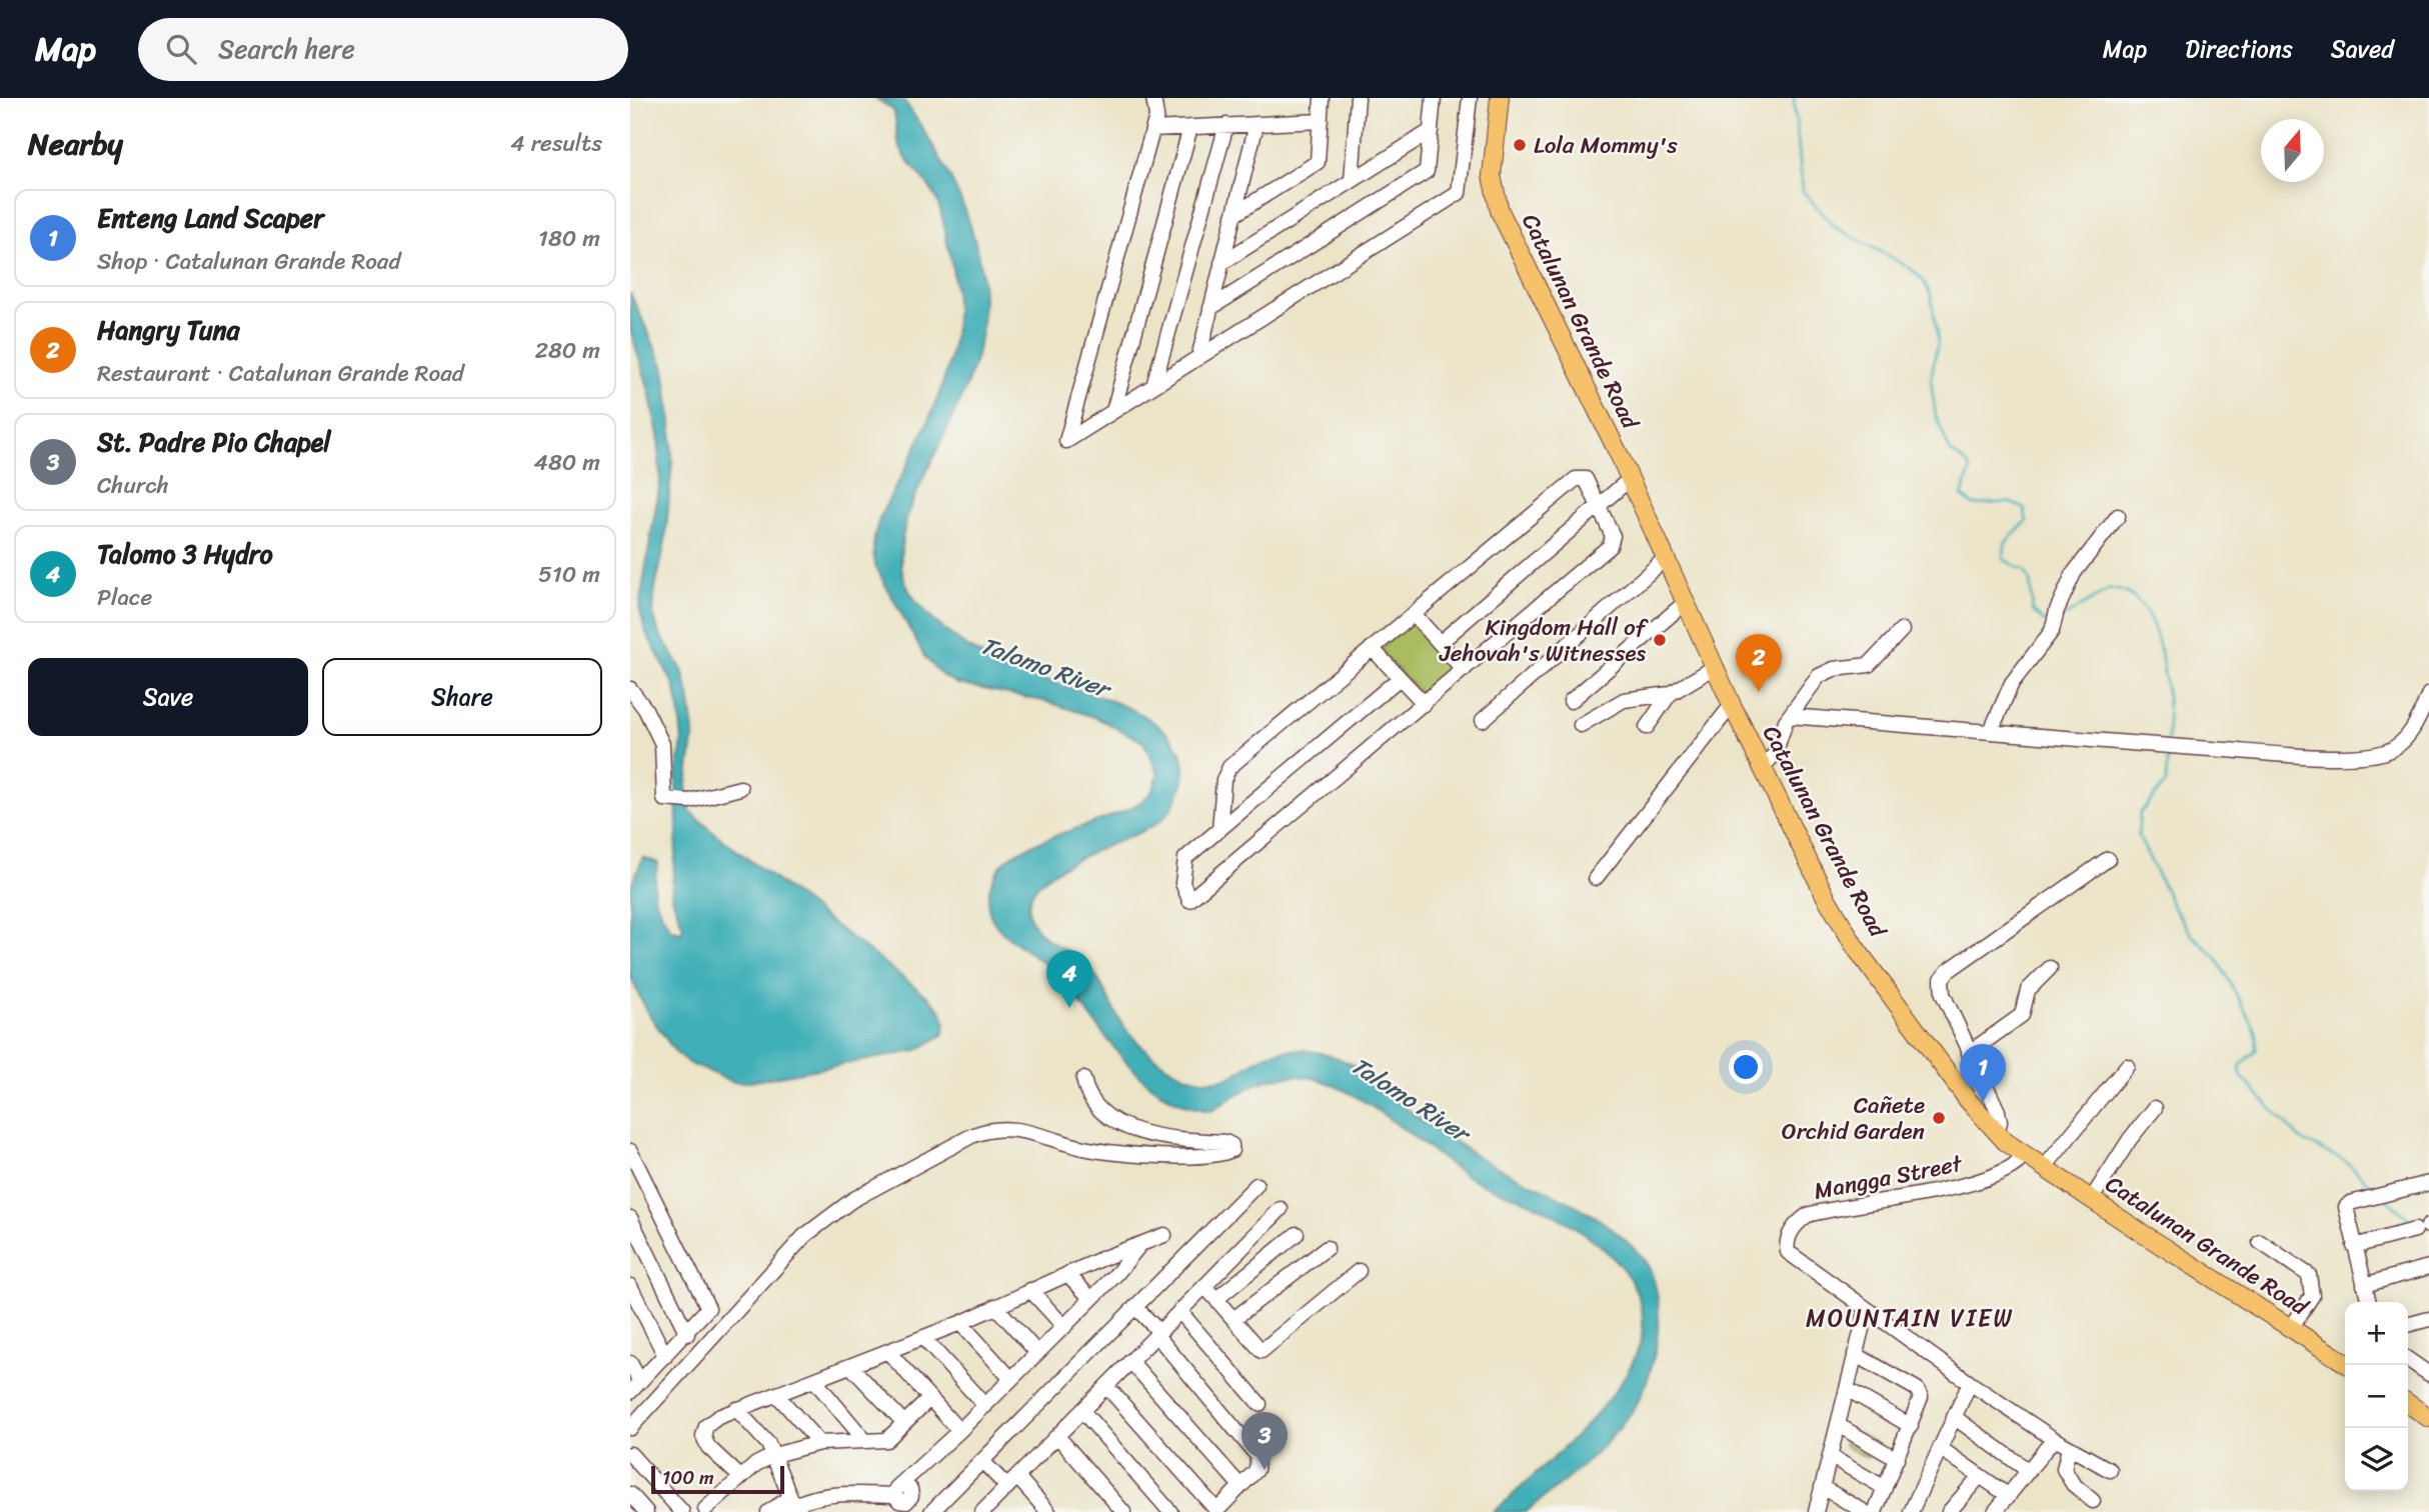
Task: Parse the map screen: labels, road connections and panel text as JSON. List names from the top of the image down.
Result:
{
  "streets": {
    "main road": ["Catalunan Grande Road"],
    "street": ["Mangga Street"]
  },
  "crossings": [
    ["Catalunan Grande Road", "Mangga Street"]
  ],
  "districts": ["MOUNTAIN VIEW"],
  "water": ["Talomo River"],
  "places": ["Lola Mommy's", "Kingdom Hall of Jehovah's Witnesses", "Cañete Orchid Garden"],
  "scale_bar": "100 m",
  "north": "top",
  "page": {
    "header": "Map",
    "search": "Search here",
    "nav": ["Map", "Directions", "Saved"],
    "heading": ["Nearby", "4 results"],
    "list": [
      {
        "mark": "1",
        "name": "Enteng Land Scaper",
        "note": "Shop · Catalunan Grande Road",
        "value": "180 m"
      },
      {
        "mark": "2",
        "name": "Hangry Tuna",
        "note": "Restaurant · Catalunan Grande Road",
        "value": "280 m"
      },
      {
        "mark": "3",
        "name": "St. Padre Pio Chapel",
        "note": "Church",
        "value": "480 m"
      },
      {
        "mark": "4",
        "name": "Talomo 3 Hydro",
        "note": "Place",
        "value": "510 m"
      }
    ],
    "pins": [
      "2",
      "4",
      "1",
      "3"
    ],
    "buttons": ["Save", "Share"],
    "map_buttons": ["+", "−"],
    "scale": "100 m"
  }
}
